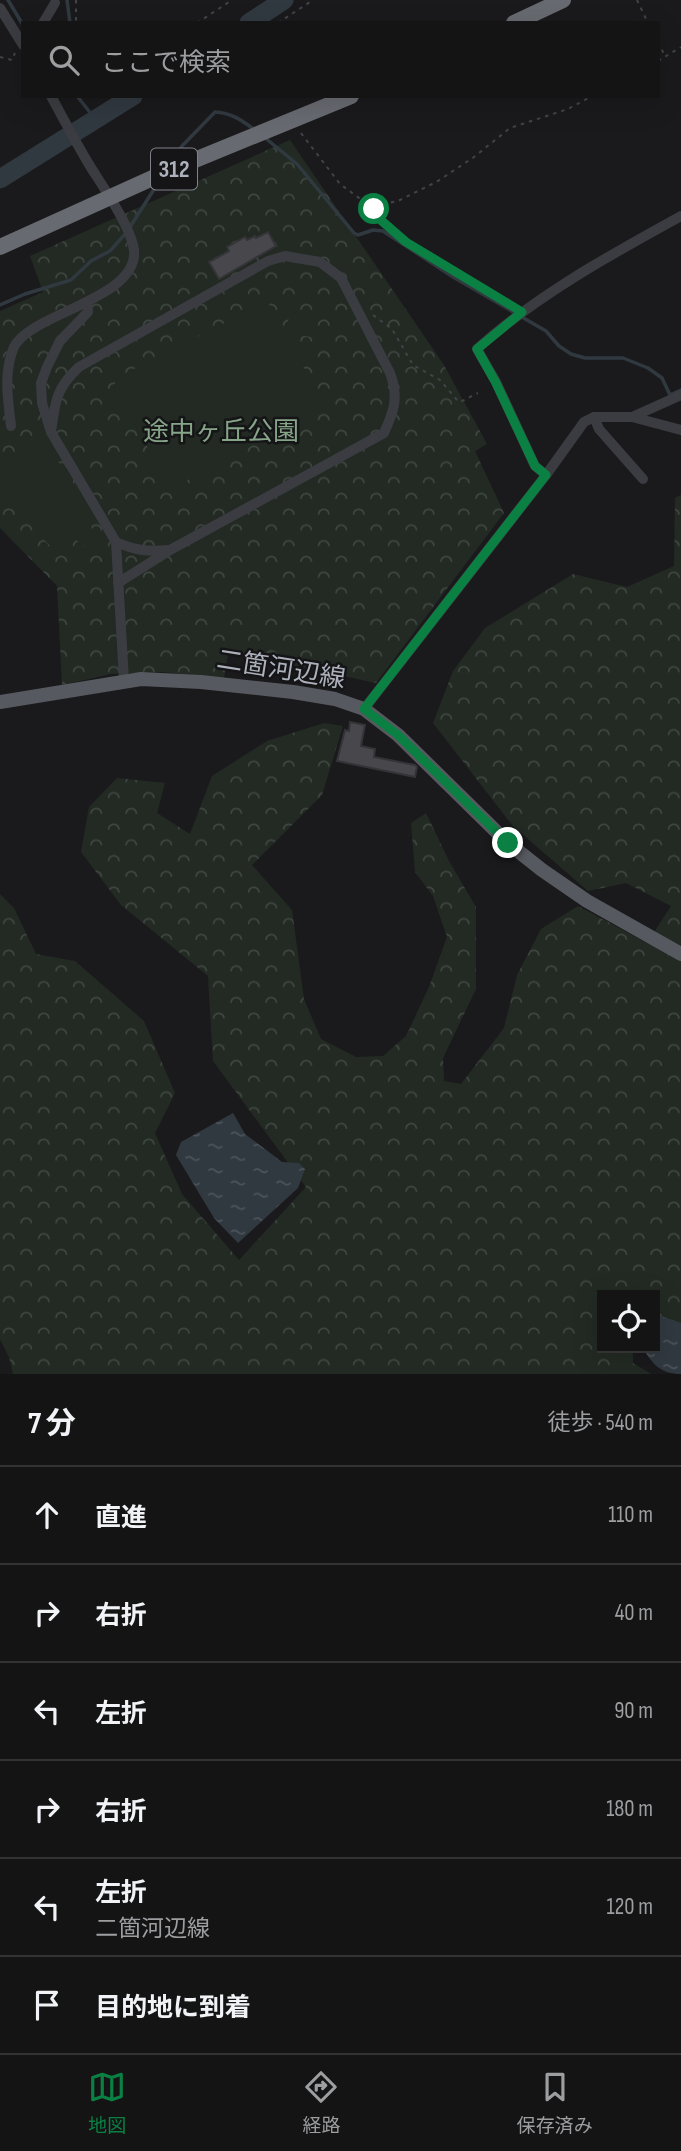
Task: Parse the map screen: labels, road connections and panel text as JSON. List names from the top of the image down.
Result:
{
  "streets": {
    "highway": ["312"],
    "main road": ["二箇河辺線"]
  },
  "parks": ["途中ヶ丘公園"],
  "page": {
    "search": "ここで検索",
    "heading": ["7 分", "徒歩 · 540 m"],
    "list": [
      ["直進", "110 m"],
      ["右折", "40 m"],
      ["左折", "90 m"],
      ["右折", "180 m"],
      ["左折", "二箇河辺線", "120 m"],
      "目的地に到着"
    ],
    "nav": ["地図", "経路", "保存済み"]
  }
}
